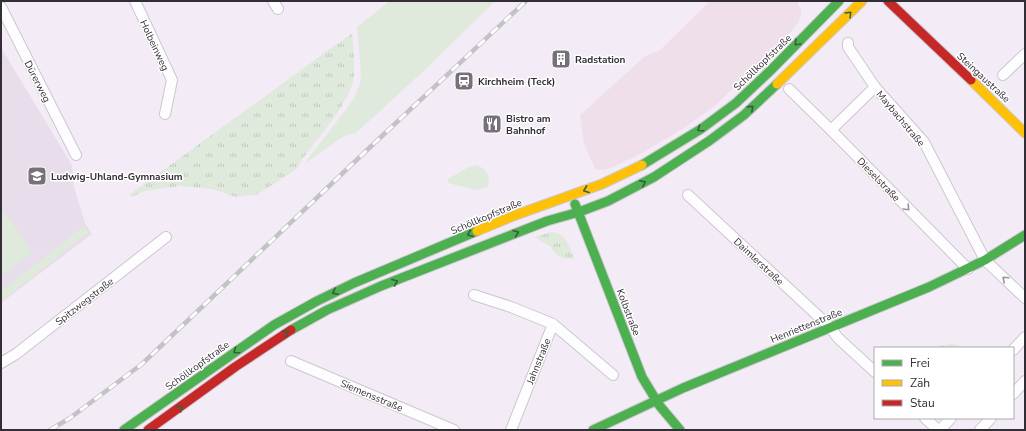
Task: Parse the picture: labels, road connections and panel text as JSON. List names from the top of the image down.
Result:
{
  "streets": {
    "main road": [
      "Schöllkopfstraße",
      "Steingaustraße",
      "Kolbstraße",
      "Henriettenstraße"
    ],
    "street": [
      "Holbeinweg",
      "Dürerweg",
      "Maybachstraße",
      "Dieselstraße",
      "Daimlerstraße",
      "Spitzwegstraße",
      "Jahnstraße",
      "Siemensstraße"
    ]
  },
  "crossings": [
    ["Schöllkopfstraße", "Kolbstraße"],
    ["Maybachstraße", "Henriettenstraße"],
    ["Dieselstraße", "Henriettenstraße"],
    ["Daimlerstraße", "Henriettenstraße"],
    ["Kolbstraße", "Henriettenstraße"]
  ],
  "one_way": ["Dieselstraße"],
  "places": {
    "building": ["Radstation"],
    "station": ["Kirchheim (Teck)"],
    "restaurant": ["Bistro am Bahnhof"],
    "school or university": ["Ludwig-Uhland-Gymnasium"]
  },
  "legend": ["Frei", "Zäh", "Stau"]
}
